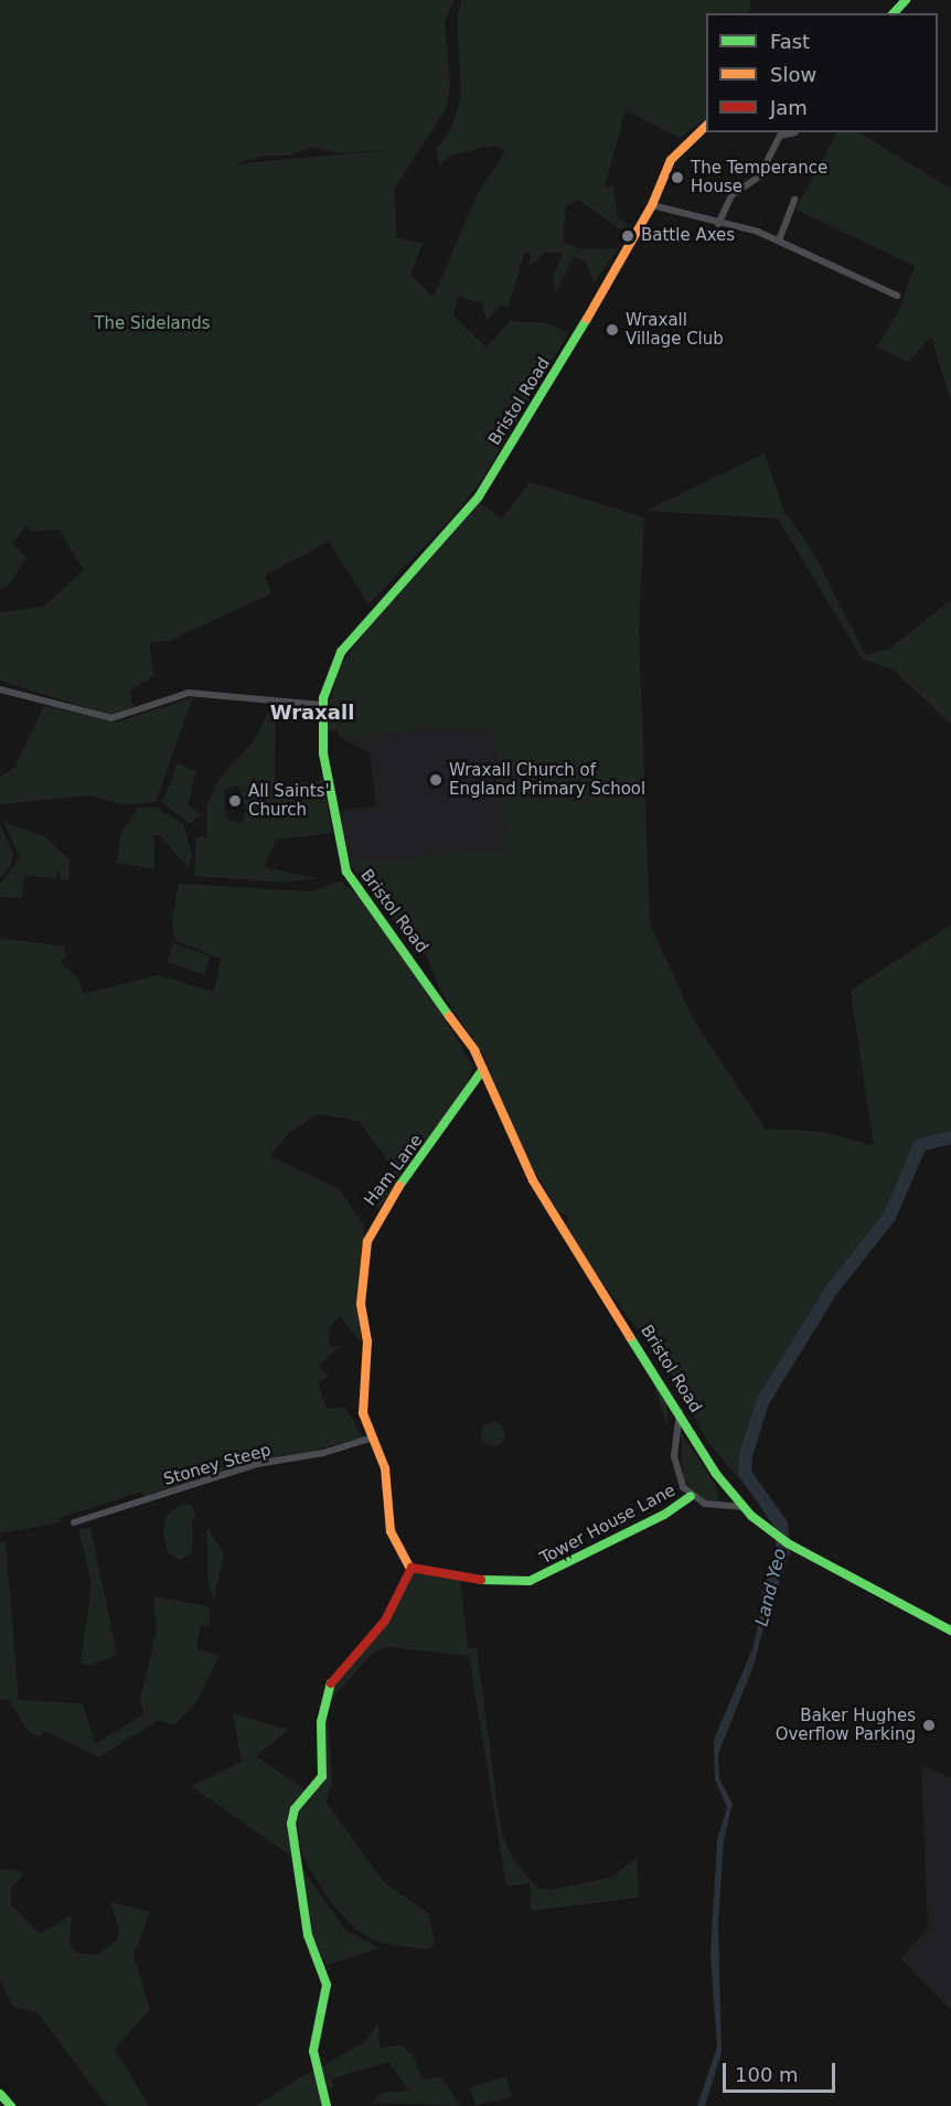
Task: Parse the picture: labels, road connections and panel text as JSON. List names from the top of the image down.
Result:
{
  "streets": {
    "main road": ["Bristol Road", "Ham Lane", "Tower House Lane"],
    "street": ["Stoney Steep"]
  },
  "crossings": [
    ["Bristol Road", "Ham Lane"],
    ["Bristol Road", "Tower House Lane"],
    ["Ham Lane", "Stoney Steep"],
    ["Ham Lane", "Tower House Lane"]
  ],
  "districts": ["Wraxall"],
  "water": ["Land Yeo"],
  "parks": ["The Sidelands"],
  "places": [
    "The Temperance House",
    "Battle Axes",
    "Wraxall Village Club",
    "Wraxall Church of England Primary School",
    "All Saints' Church",
    "Baker Hughes Overflow Parking"
  ],
  "legend": ["Fast", "Slow", "Jam"],
  "scale_bar": "100 m"
}
